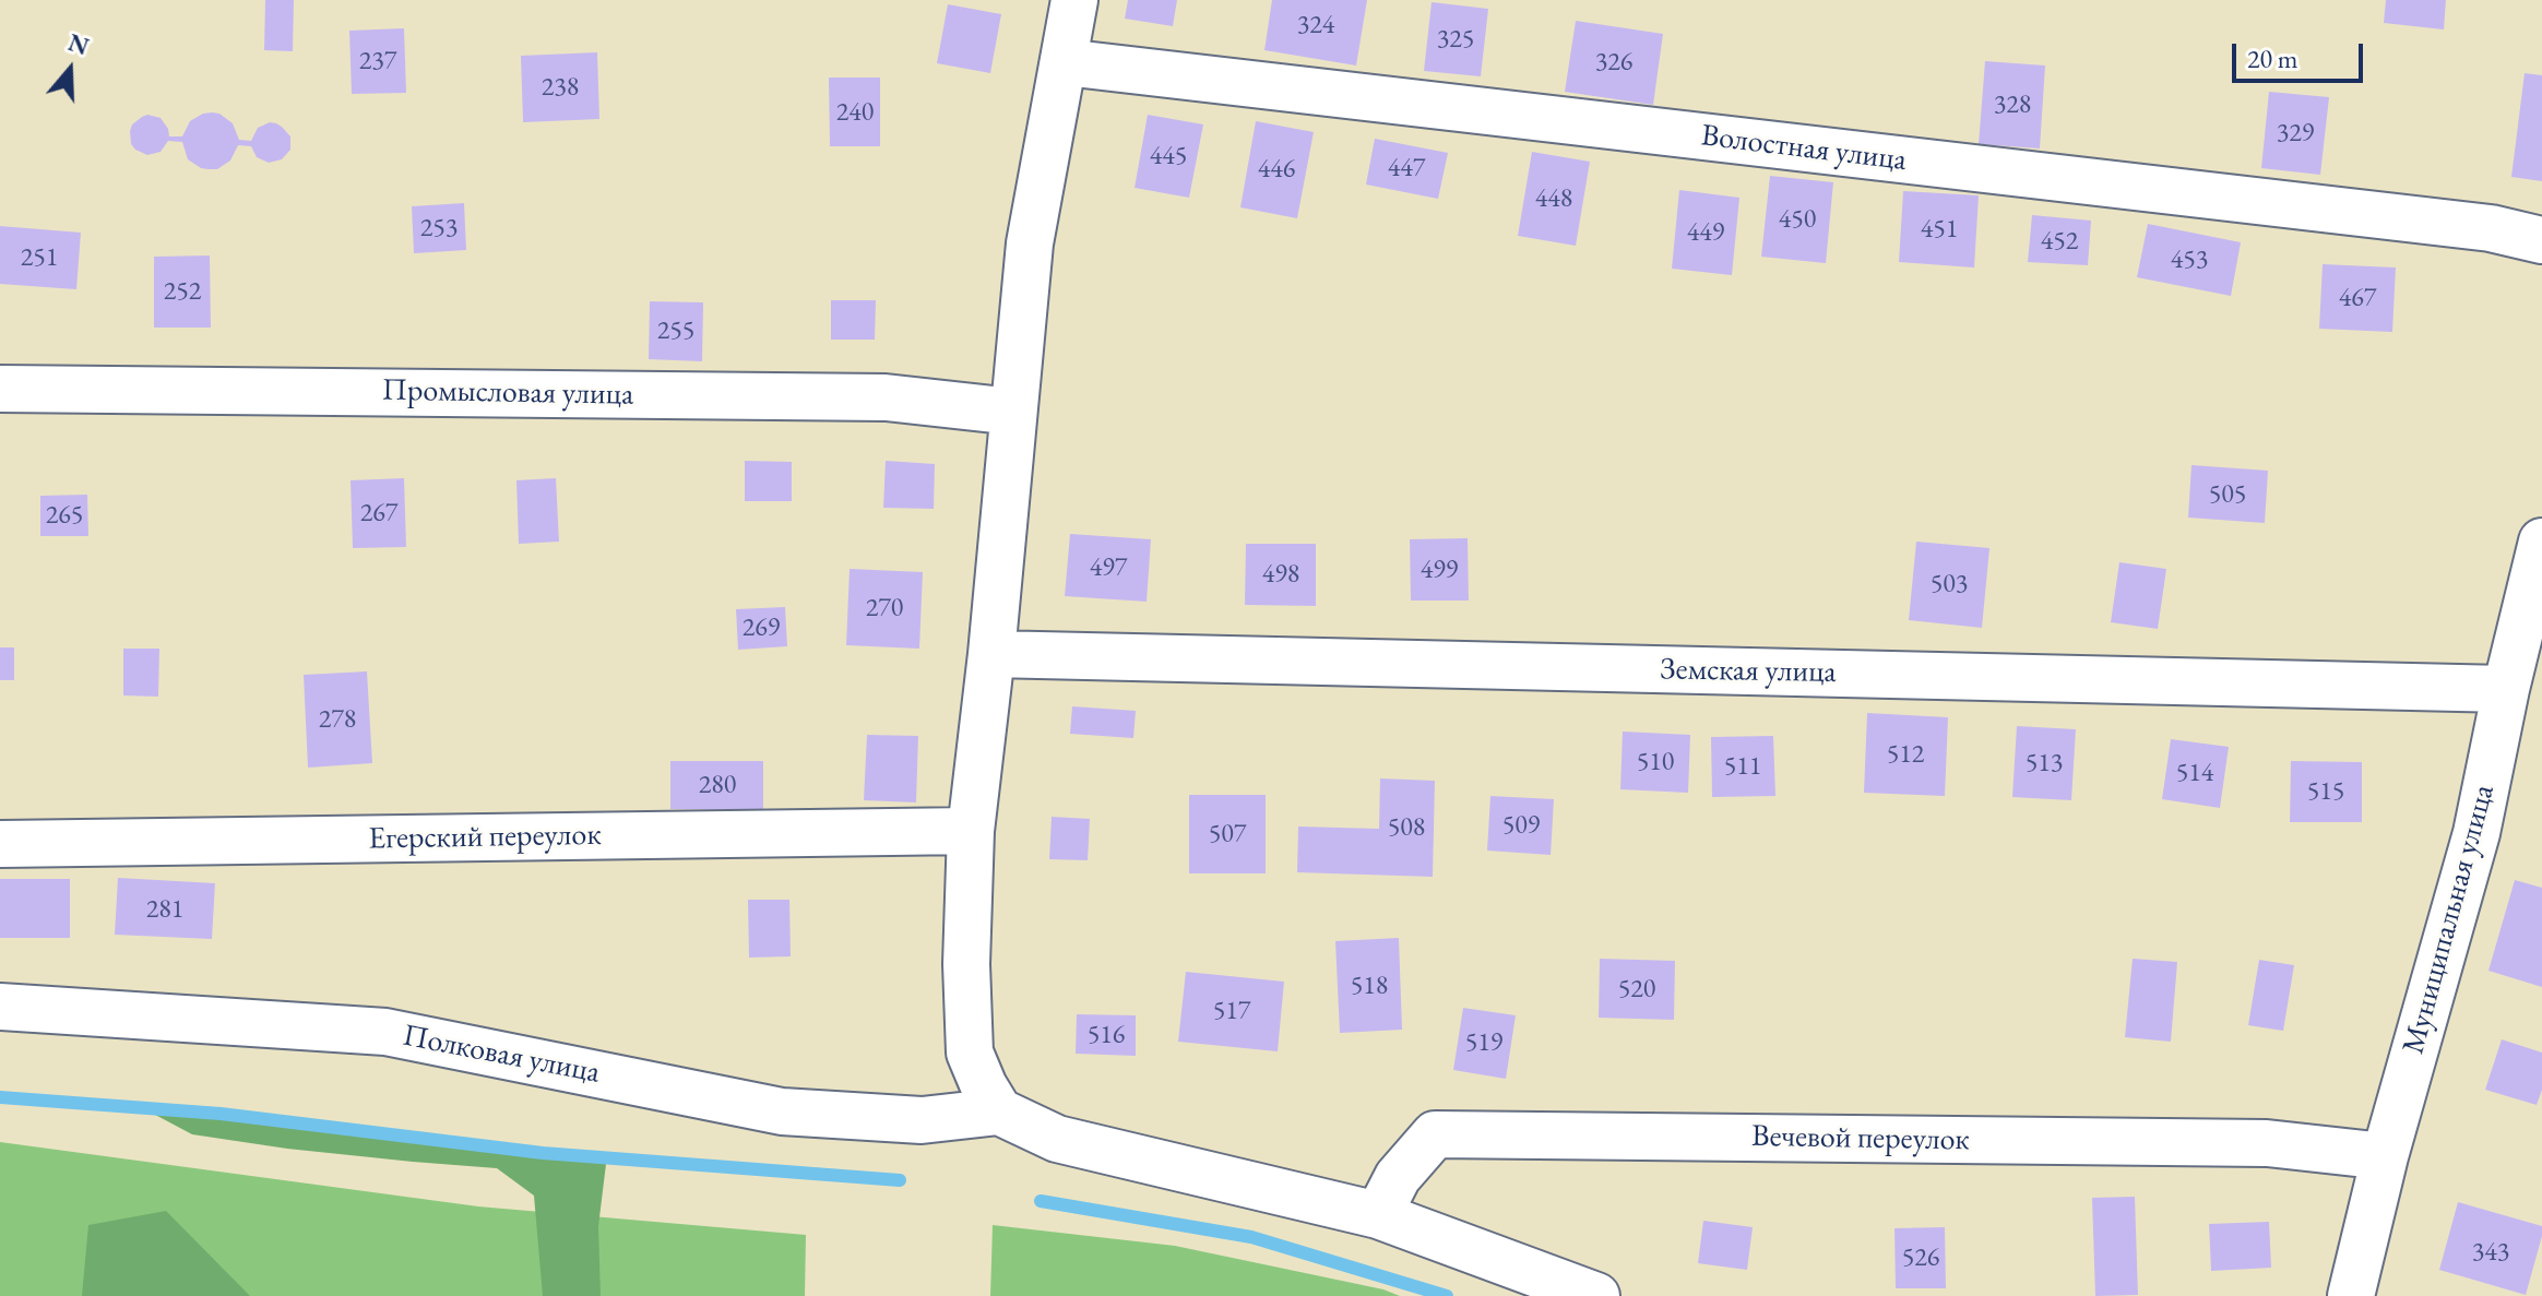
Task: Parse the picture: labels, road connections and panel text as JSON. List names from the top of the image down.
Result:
{
  "streets": {
    "street": [
      "Волостная улица",
      "Промысловая улица",
      "Земская улица",
      "Егерский переулок",
      "Муниципальная улица",
      "Полковая улица",
      "Вечевой переулок"
    ]
  },
  "crossings": [
    ["Земская улица", "Муниципальная улица"],
    ["Муниципальная улица", "Вечевой переулок"]
  ],
  "house_numbers": [
    "324",
    "325",
    "237",
    "326",
    "238",
    "328",
    "240",
    "329",
    "445",
    "447",
    "446",
    "448",
    "450",
    "253",
    "451",
    "449",
    "452",
    "251",
    "453",
    "252",
    "467",
    "255",
    "505",
    "267",
    "265",
    "497",
    "499",
    "498",
    "503",
    "270",
    "269",
    "278",
    "512",
    "510",
    "513",
    "511",
    "514",
    "280",
    "515",
    "509",
    "508",
    "507",
    "281",
    "518",
    "520",
    "517",
    "516",
    "519",
    "343",
    "526"
  ],
  "scale_bar": "20 m",
  "north": "top"
}
